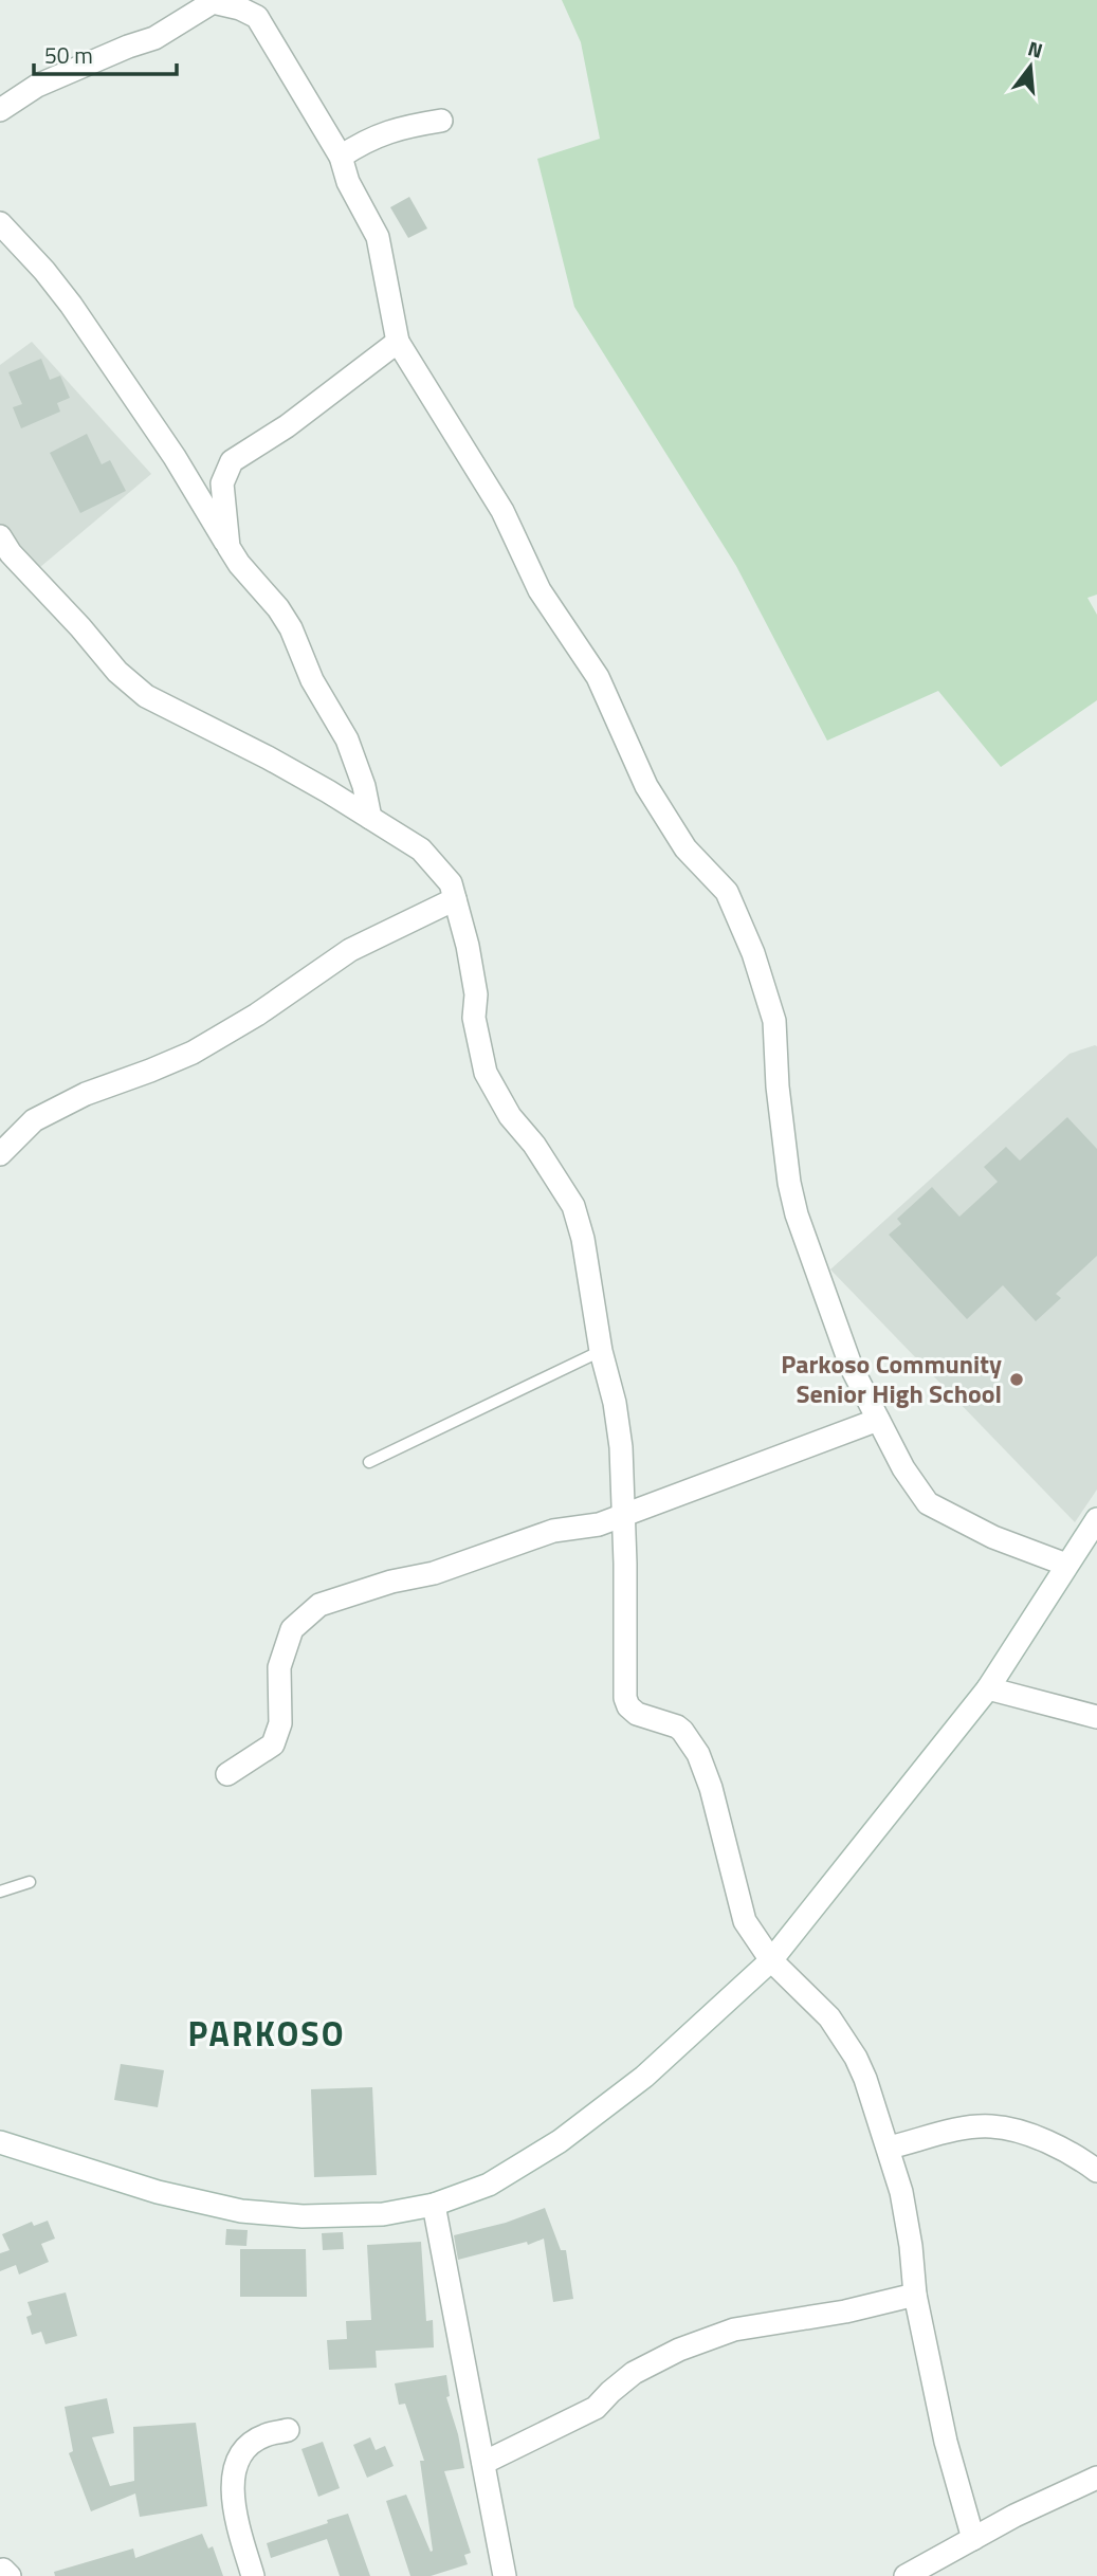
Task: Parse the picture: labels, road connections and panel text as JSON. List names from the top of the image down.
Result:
{
  "districts": ["PARKOSO"],
  "places": ["Parkoso Community Senior High School"],
  "scale_bar": "50 m",
  "north": "top"
}
